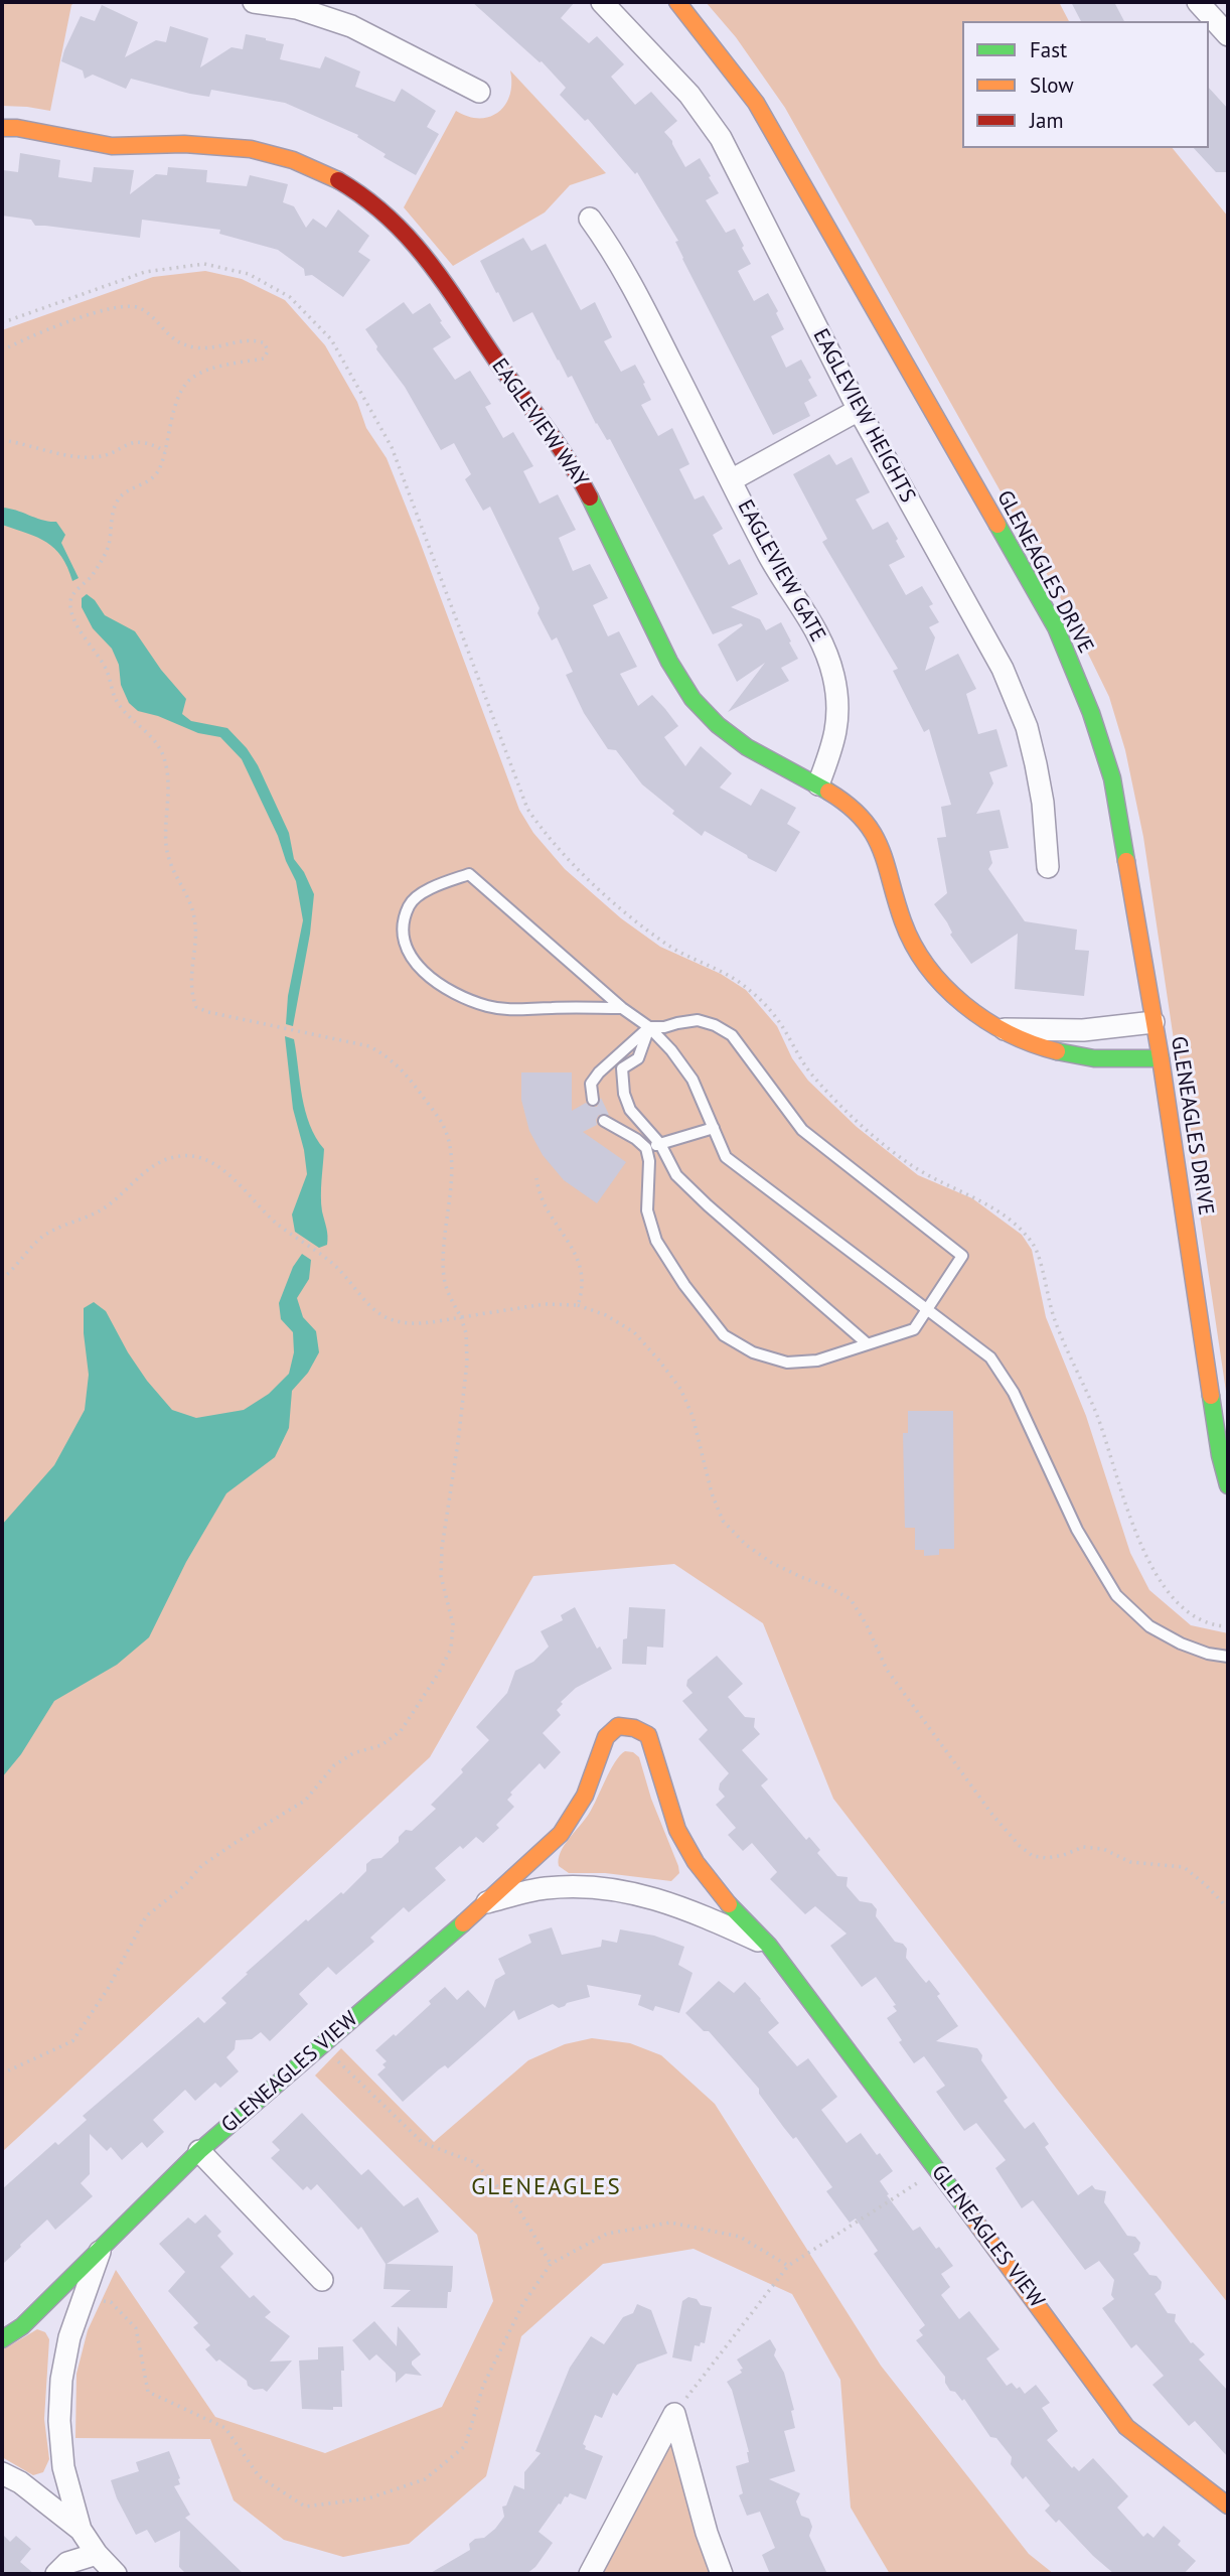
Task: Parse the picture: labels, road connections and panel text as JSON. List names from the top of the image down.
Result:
{
  "streets": {
    "street": [
      "EAGLEVIEW HEIGHTS",
      "EAGLEVIEW WAY",
      "EAGLEVIEW GATE",
      "GLENEAGLES DRIVE",
      "GLENEAGLES VIEW"
    ]
  },
  "crossings": [
    ["EAGLEVIEW HEIGHTS", "EAGLEVIEW GATE"],
    ["EAGLEVIEW WAY", "EAGLEVIEW GATE"],
    ["EAGLEVIEW WAY", "GLENEAGLES DRIVE"]
  ],
  "districts": ["GLENEAGLES"],
  "legend": ["Fast", "Slow", "Jam"]
}
